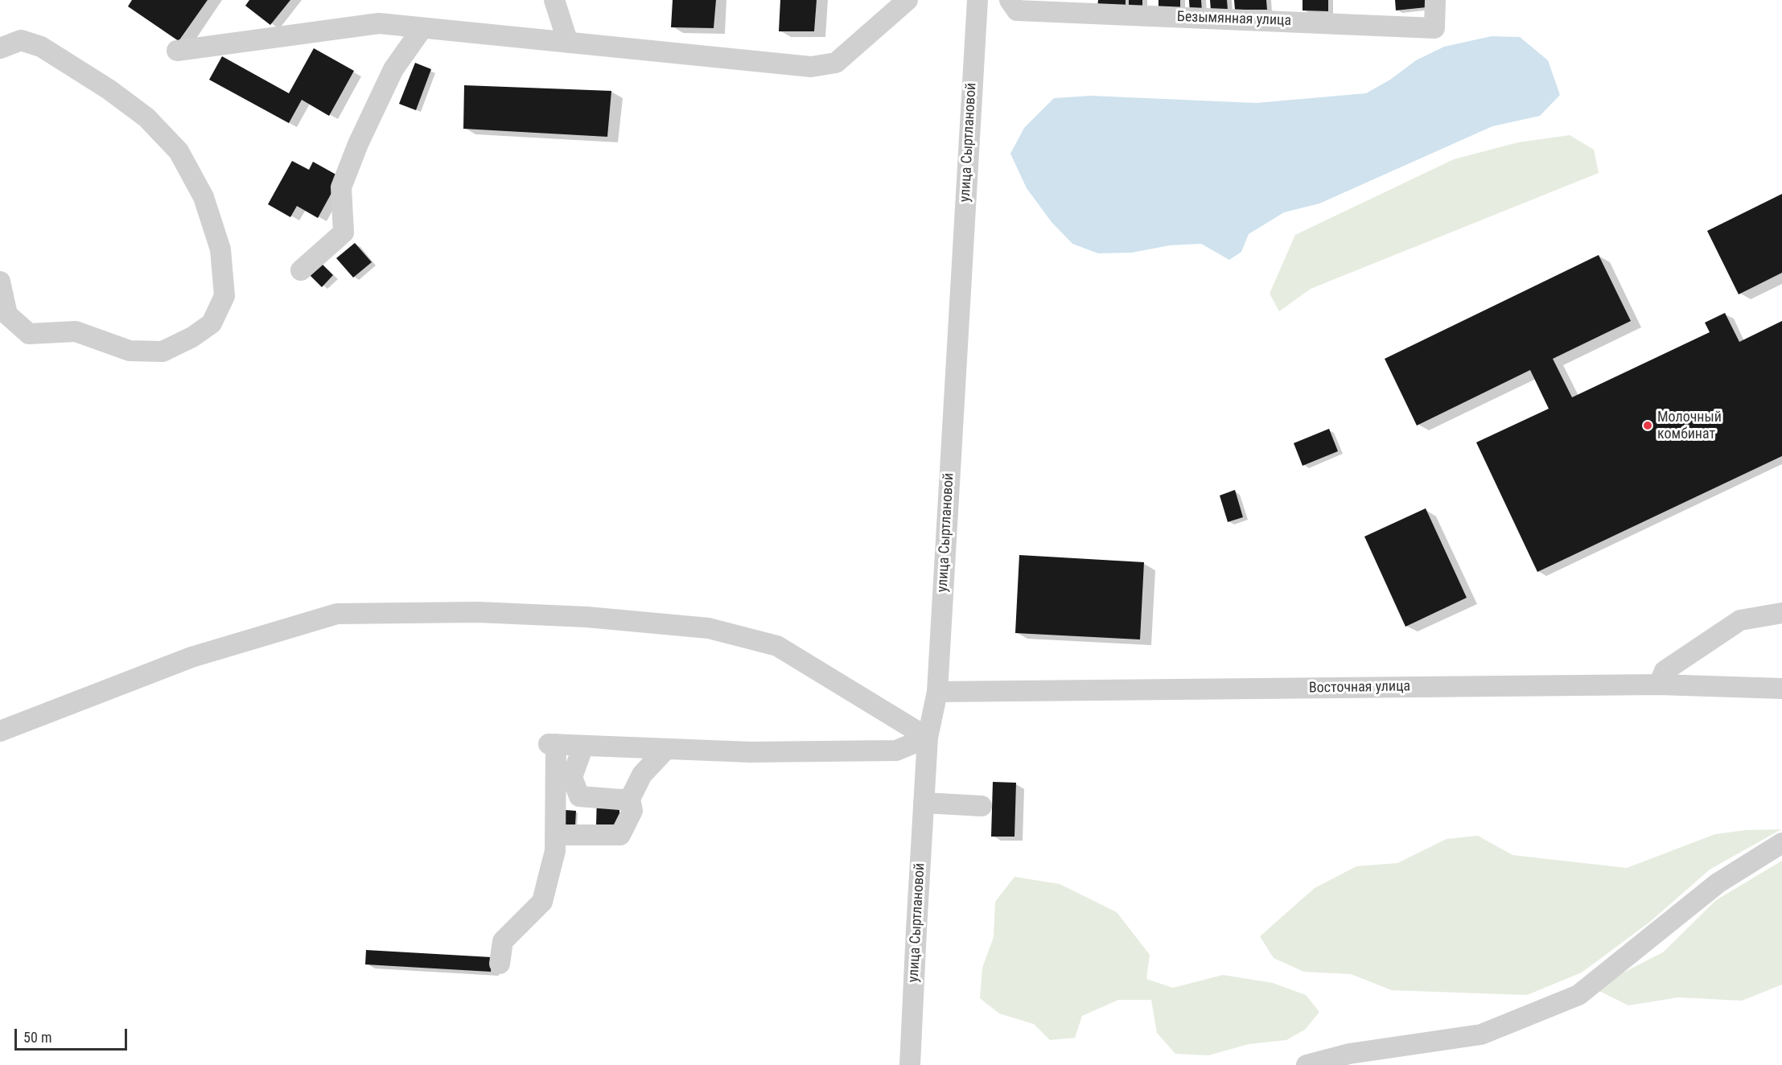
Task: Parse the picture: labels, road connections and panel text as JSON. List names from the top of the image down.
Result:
{
  "streets": {
    "street": ["Безымянная улица", "улица Сыртлановой", "Восточная улица"]
  },
  "crossings": [
    ["улица Сыртлановой", "Восточная улица"]
  ],
  "places": ["Молочный комбинат"],
  "scale_bar": "50 m"
}
